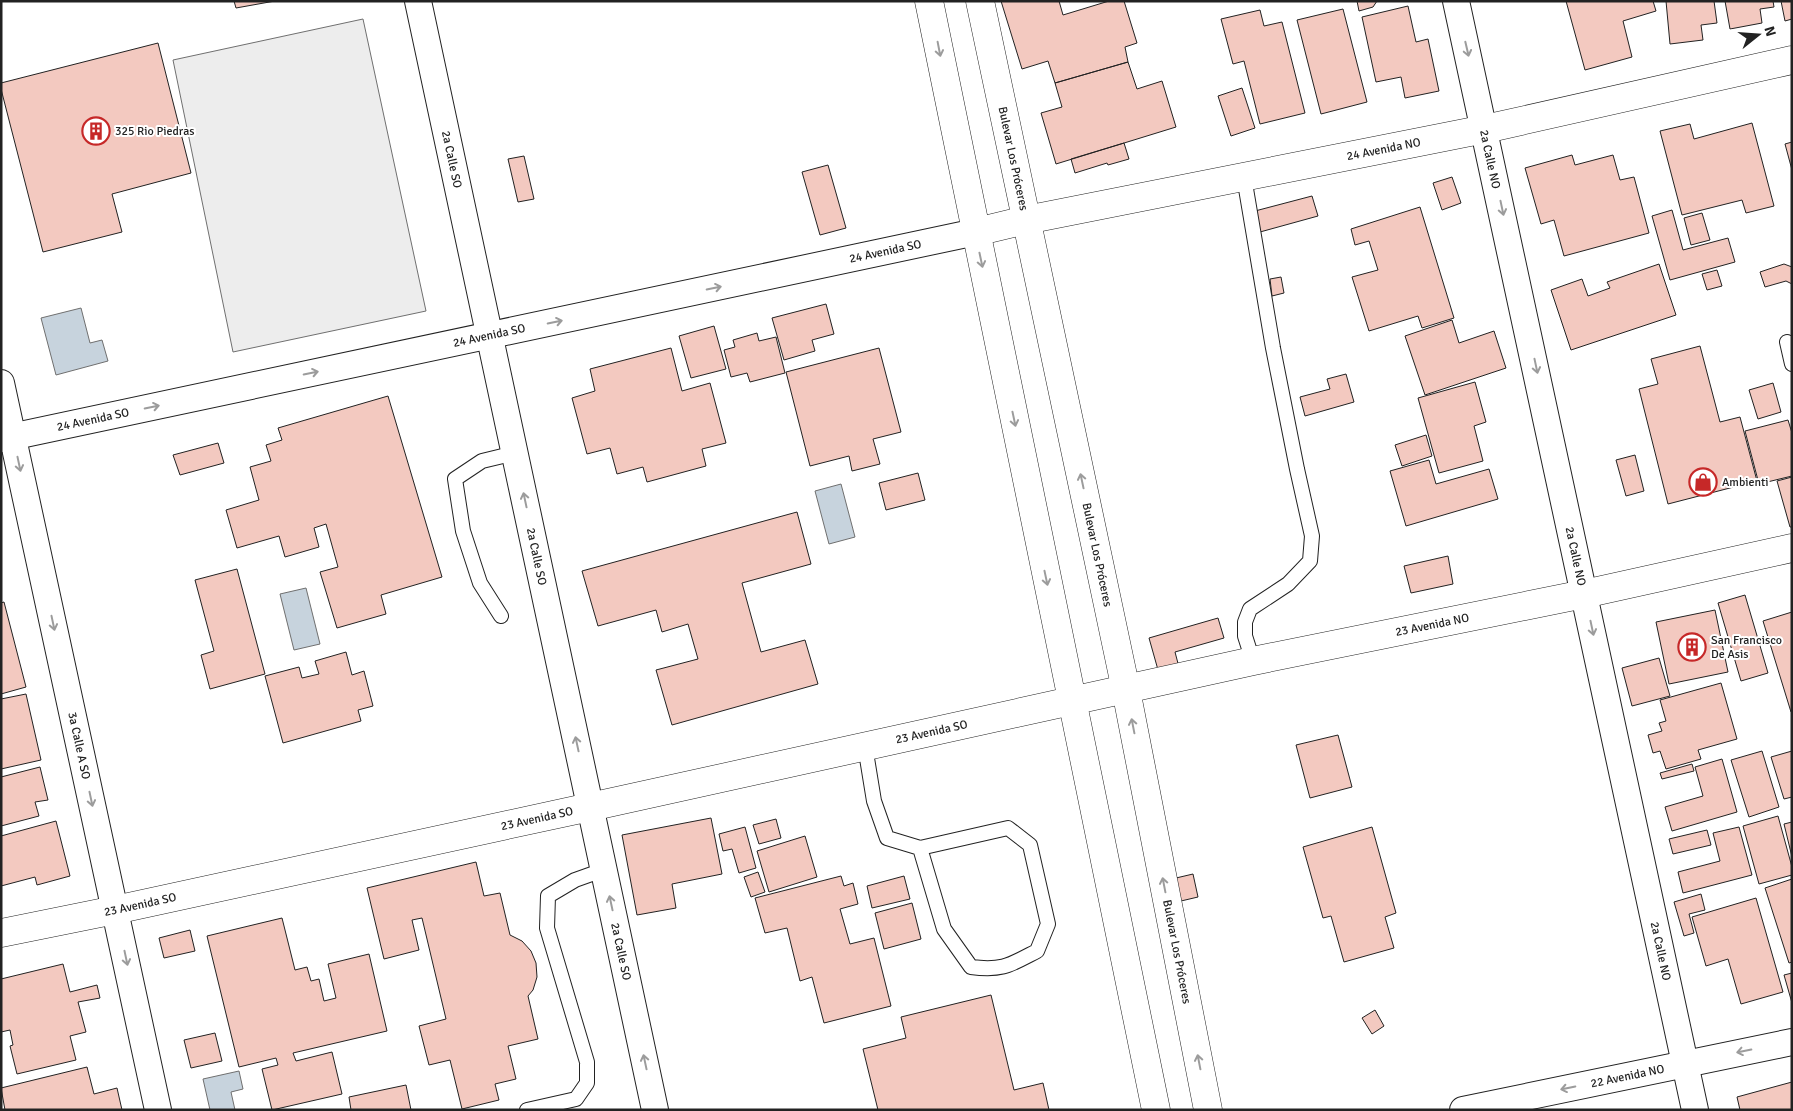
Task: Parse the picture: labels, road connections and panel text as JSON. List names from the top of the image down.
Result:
{
  "streets": {
    "street": [
      "24 Avenida NO",
      "2a Calle SO",
      "Bulevar Los Próceres",
      "2a Calle NO",
      "24 Avenida SO",
      "23 Avenida NO",
      "23 Avenida SO",
      "3a Calle A SO",
      "22 Avenida NO"
    ]
  },
  "crossings": [
    ["24 Avenida NO", "Bulevar Los Próceres"],
    ["24 Avenida NO", "2a Calle NO"],
    ["24 Avenida NO", "24 Avenida SO"],
    ["2a Calle SO", "24 Avenida SO"],
    ["2a Calle SO", "23 Avenida SO"],
    ["Bulevar Los Próceres", "23 Avenida NO"],
    ["2a Calle NO", "23 Avenida NO"],
    ["2a Calle NO", "22 Avenida NO"],
    ["24 Avenida SO", "3a Calle A SO"],
    ["23 Avenida NO", "23 Avenida SO"],
    ["23 Avenida SO", "3a Calle A SO"]
  ],
  "one_way": [
    "2a Calle SO",
    "2a Calle NO",
    "24 Avenida SO",
    "3a Calle A SO",
    "22 Avenida NO"
  ],
  "places": {
    "building": ["325 Rio Piedras", "San Francisco De Asis"],
    "shop": ["Ambienti"]
  },
  "north": "right"
}
